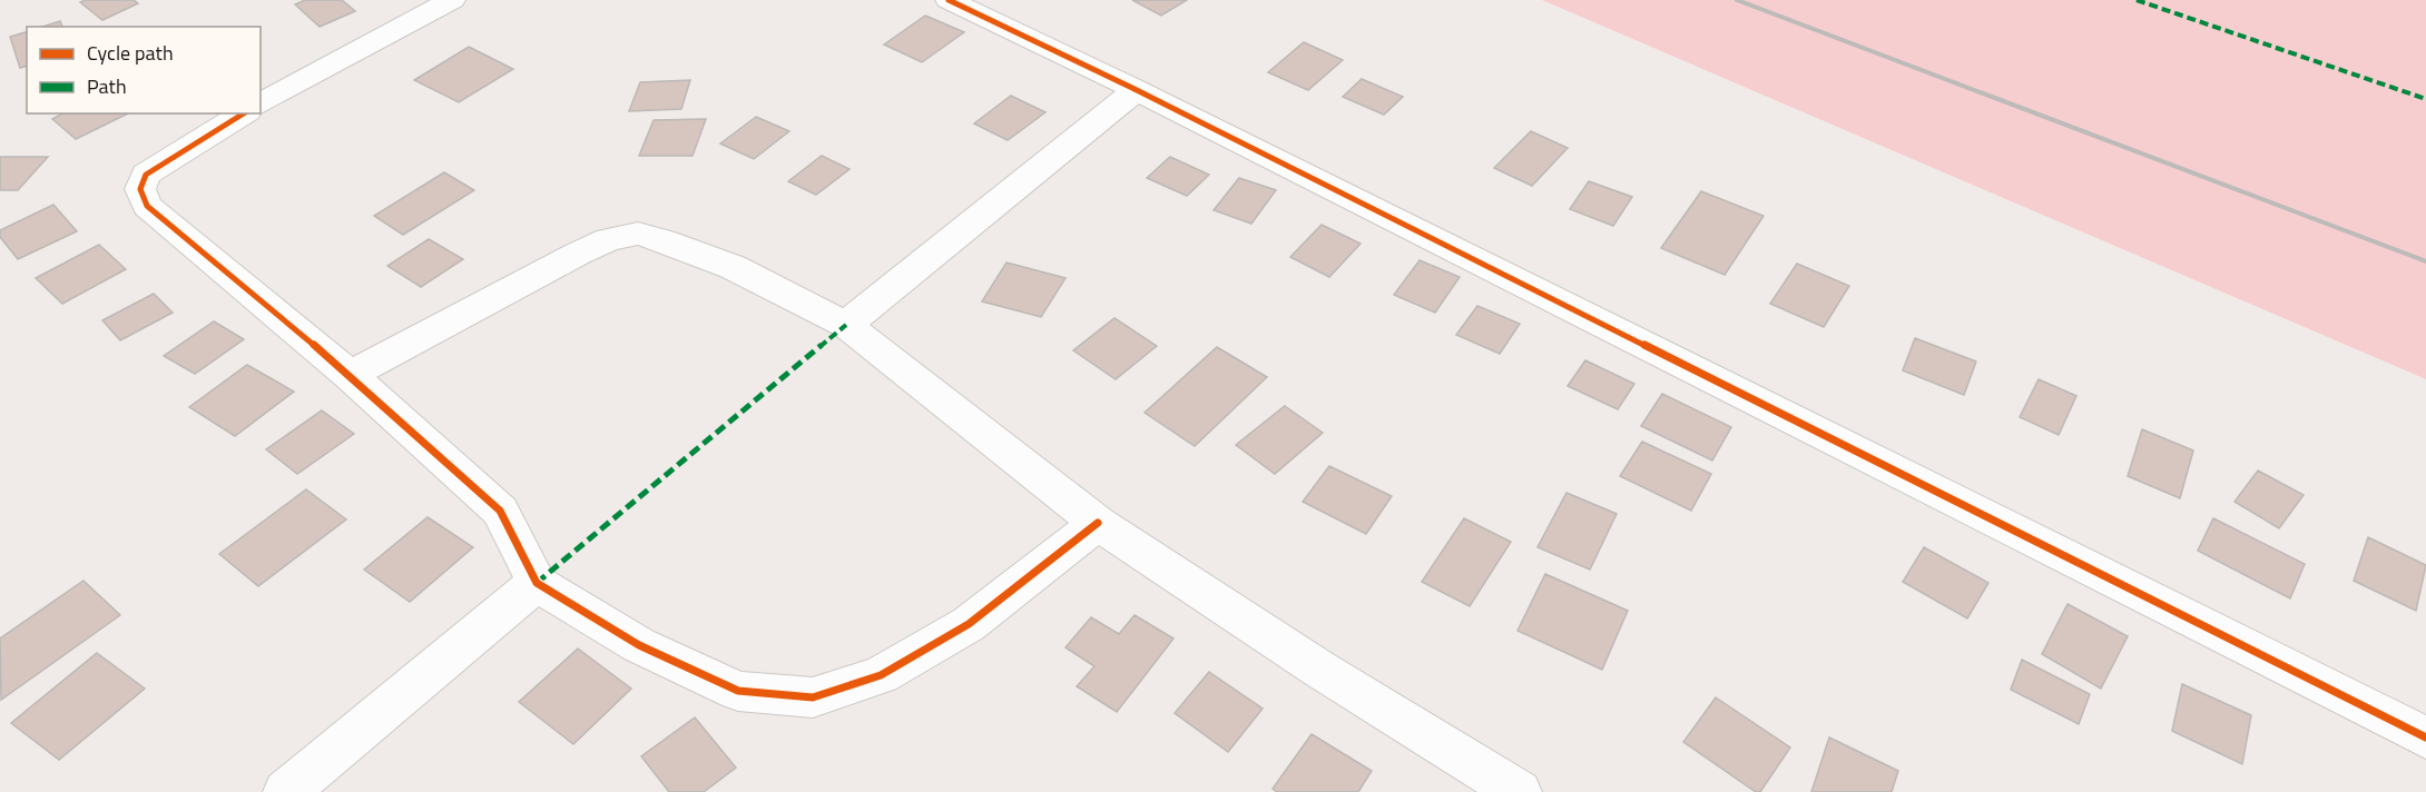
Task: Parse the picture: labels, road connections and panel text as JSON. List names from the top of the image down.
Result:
{
  "legend": ["Cycle path", "Path"]
}
